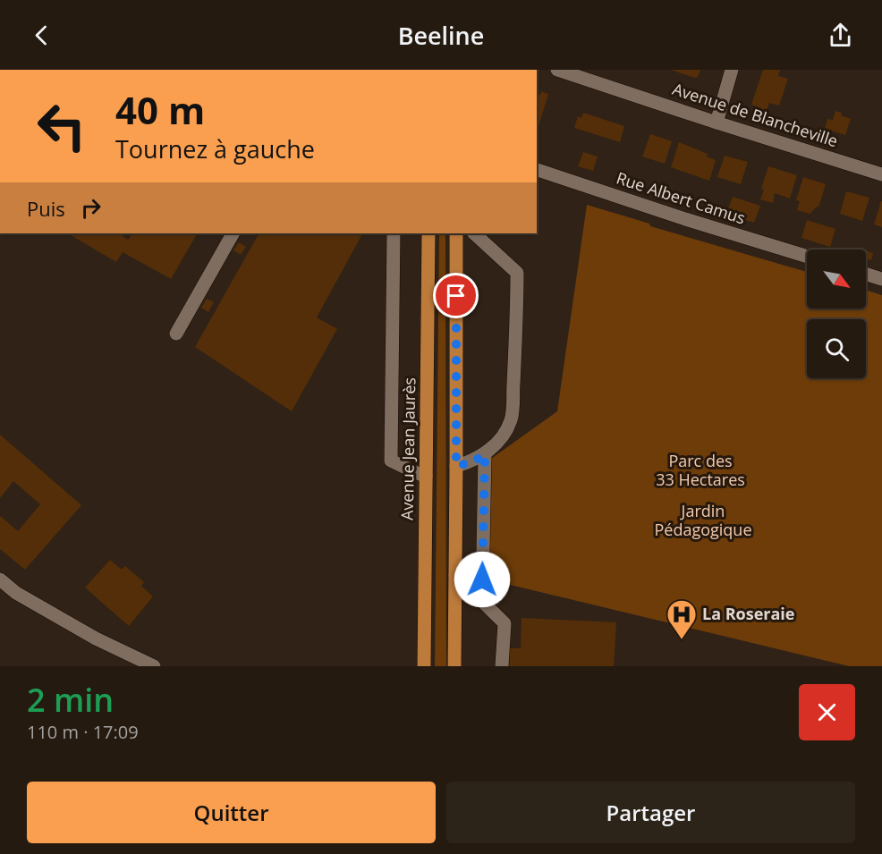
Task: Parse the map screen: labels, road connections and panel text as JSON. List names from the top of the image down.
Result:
{
  "streets": {
    "main road": ["Avenue Jean Jaurès"],
    "street": ["Avenue de Blancheville", "Rue Albert Camus"]
  },
  "parks": ["Parc des 33 Hectares", "Jardin Pédagogique"],
  "places": {
    "hospital": ["La Roseraie"]
  },
  "north": "bottom right",
  "page": {
    "header": "Beeline",
    "turn": ["40 m", "Tournez à gauche"],
    "then": "Puis",
    "heading": ["2 min", "110 m · 17:09"],
    "buttons": ["Quitter", "Partager"]
  }
}
